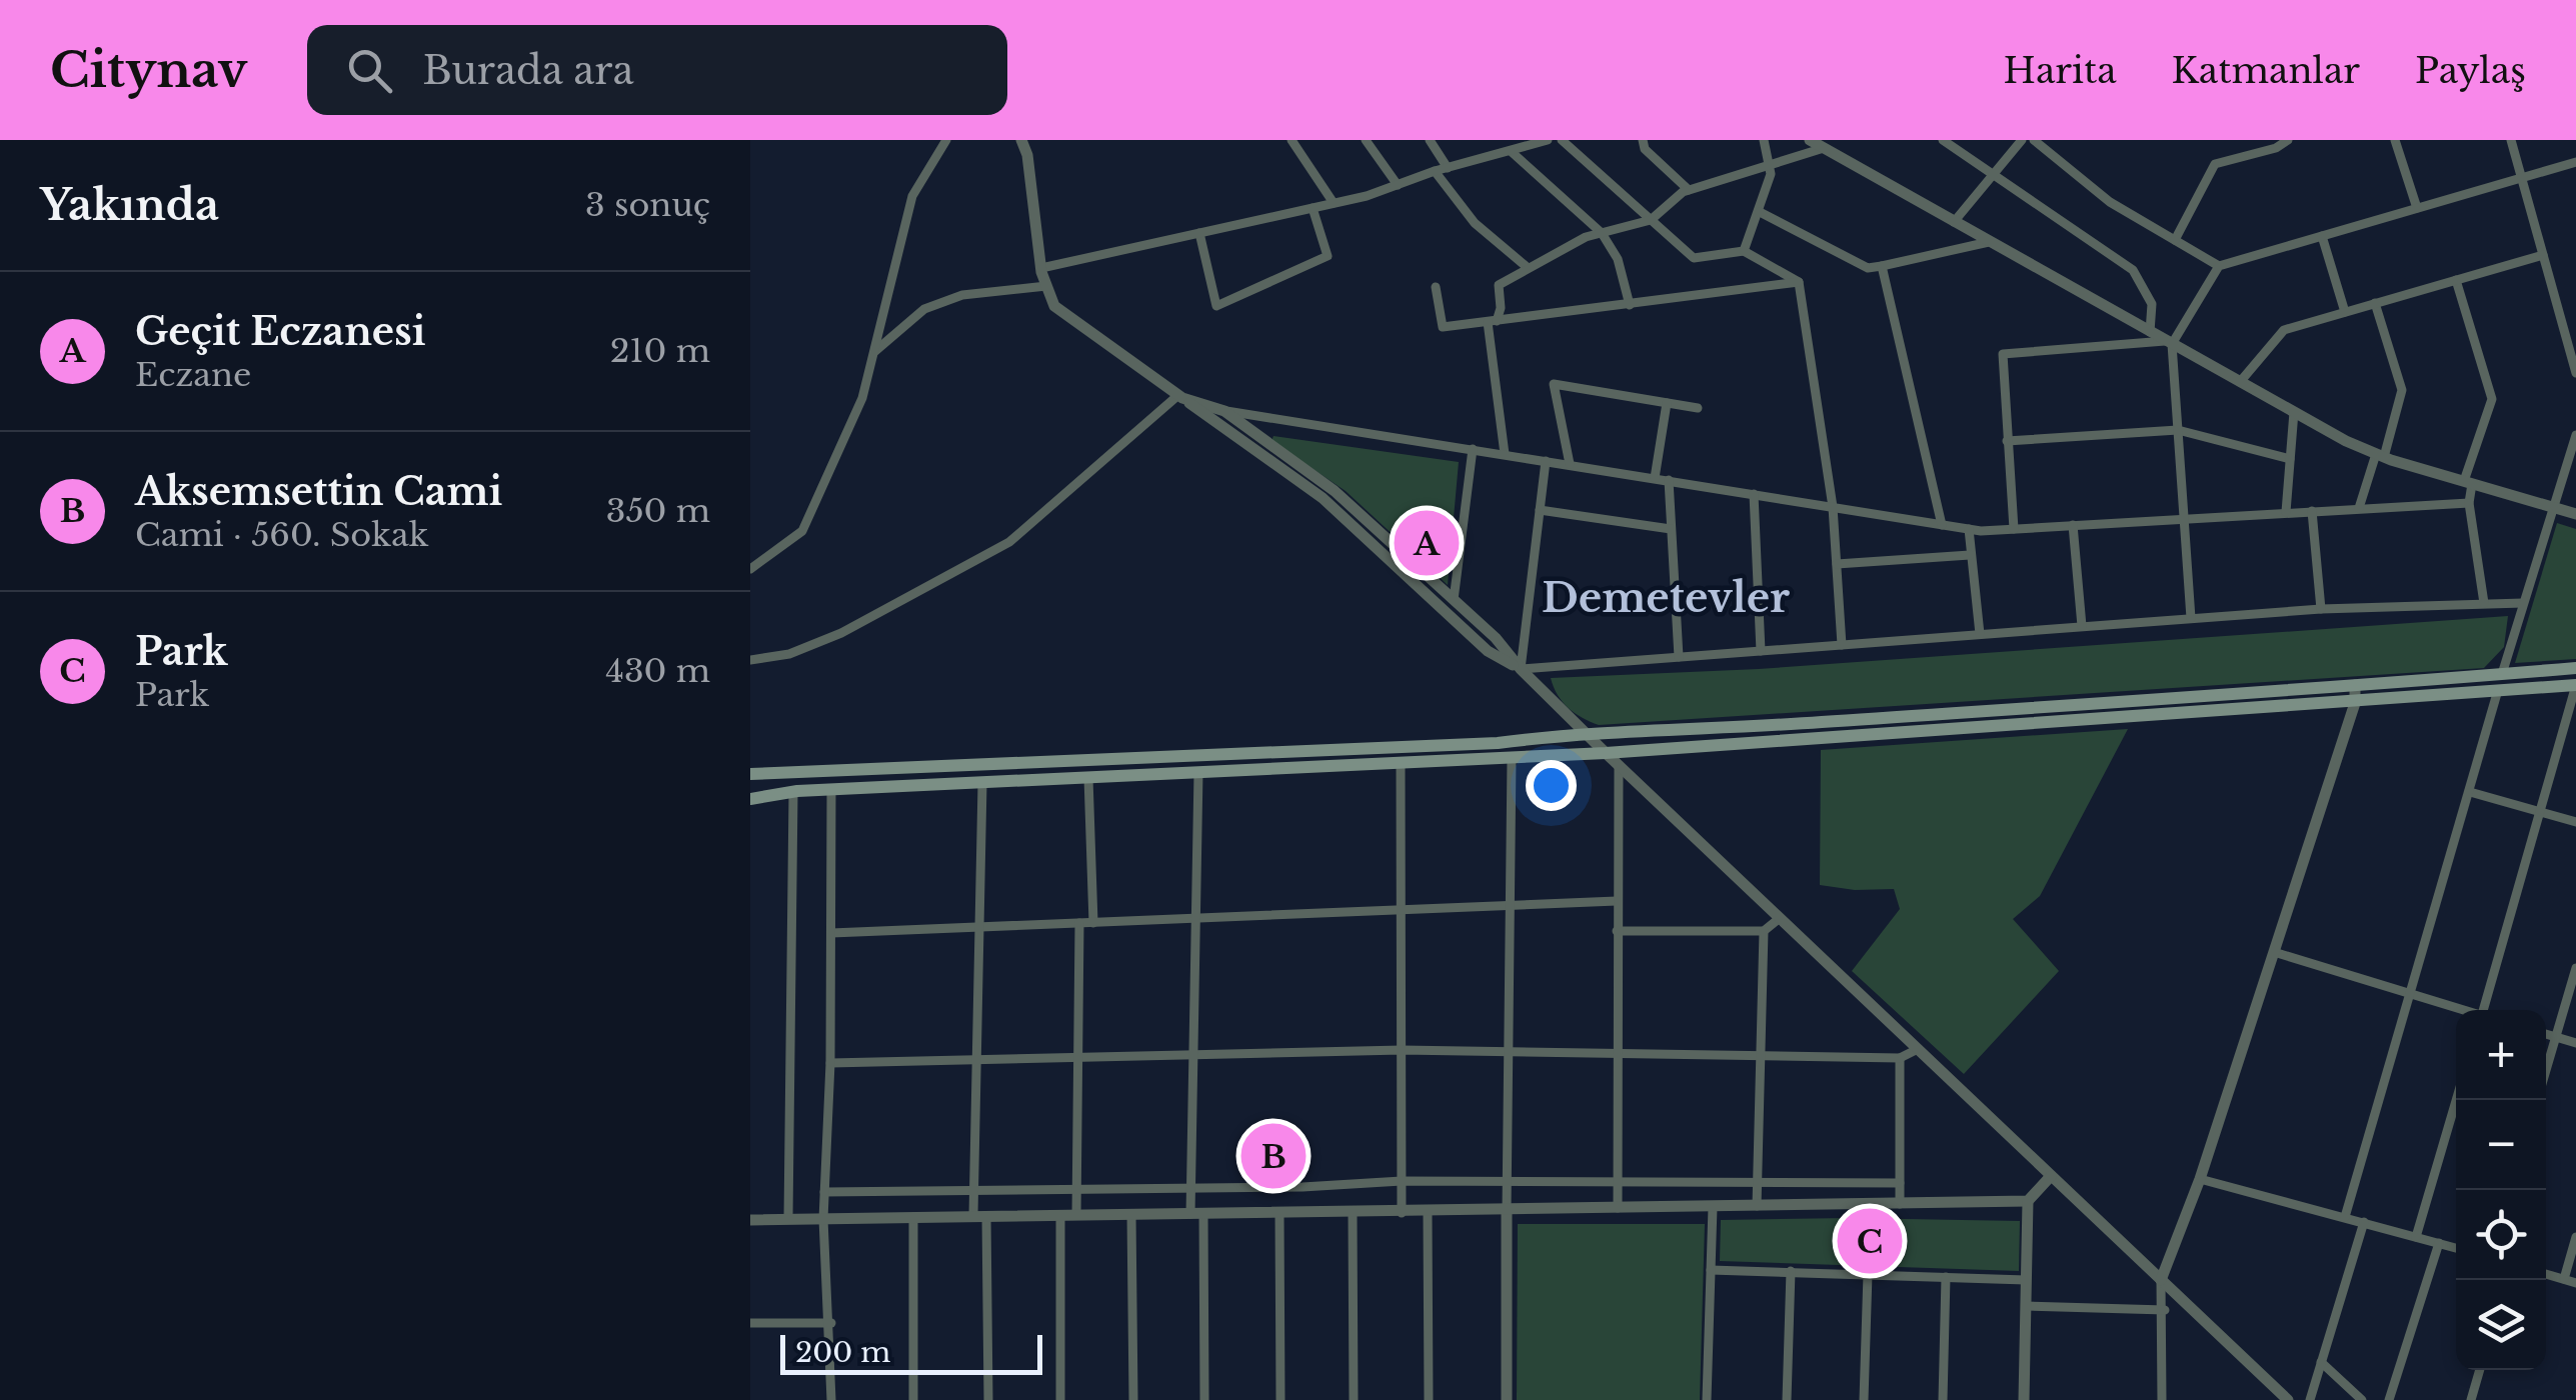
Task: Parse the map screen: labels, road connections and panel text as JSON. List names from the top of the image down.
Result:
{
  "districts": ["Demetevler"],
  "scale_bar": "200 m",
  "page": {
    "header": "Citynav",
    "search": "Burada ara",
    "nav": ["Harita", "Katmanlar", "Paylaş"],
    "heading": ["Yakında", "3 sonuç"],
    "list": [
      {
        "mark": "A",
        "name": "Geçit Eczanesi",
        "note": "Eczane",
        "value": "210 m"
      },
      {
        "mark": "B",
        "name": "Aksemsettin Cami",
        "note": "Cami · 560. Sokak",
        "value": "350 m"
      },
      {
        "mark": "C",
        "name": "Park",
        "note": "Park",
        "value": "430 m"
      }
    ],
    "pins": ["A", "B", "C"],
    "map_buttons": ["+", "−"],
    "scale": "200 m"
  }
}
